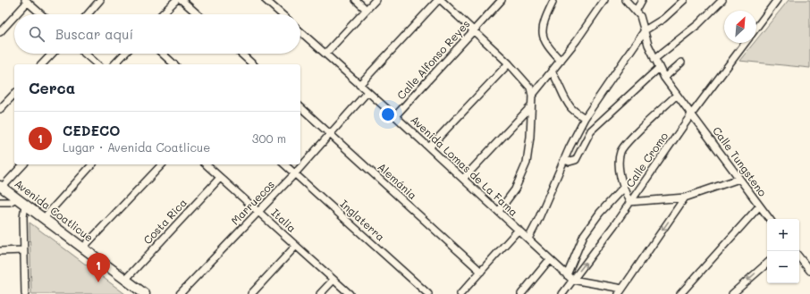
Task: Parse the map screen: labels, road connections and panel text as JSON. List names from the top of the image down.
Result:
{
  "streets": {
    "street": [
      "Calle Alfonso Reyes",
      "Calle Cromo",
      "Calle Tungsteno",
      "Avenida Lomas de La Fama",
      "Alemánia",
      "Marruecos",
      "Avenida Coatlicue",
      "Italia",
      "Inglaterra",
      "Costa Rica"
    ]
  },
  "crossings": [
    ["Calle Alfonso Reyes", "Avenida Lomas de La Fama"],
    ["Calle Cromo", "Calle Tungsteno"],
    ["Calle Cromo", "Avenida Lomas de La Fama"],
    ["Avenida Lomas de La Fama", "Marruecos"],
    ["Alemánia", "Marruecos"],
    ["Marruecos", "Italia"],
    ["Marruecos", "Inglaterra"],
    ["Avenida Coatlicue", "Costa Rica"],
    ["Italia", "Costa Rica"]
  ],
  "north": "top right",
  "page": {
    "search": "Buscar aquí",
    "heading": "Cerca",
    "list": [
      {
        "mark": "1",
        "name": "CEDECO",
        "note": "Lugar · Avenida Coatlicue",
        "value": "300 m"
      }
    ],
    "map_buttons": ["+", "−"],
    "pins": "1"
  }
}
